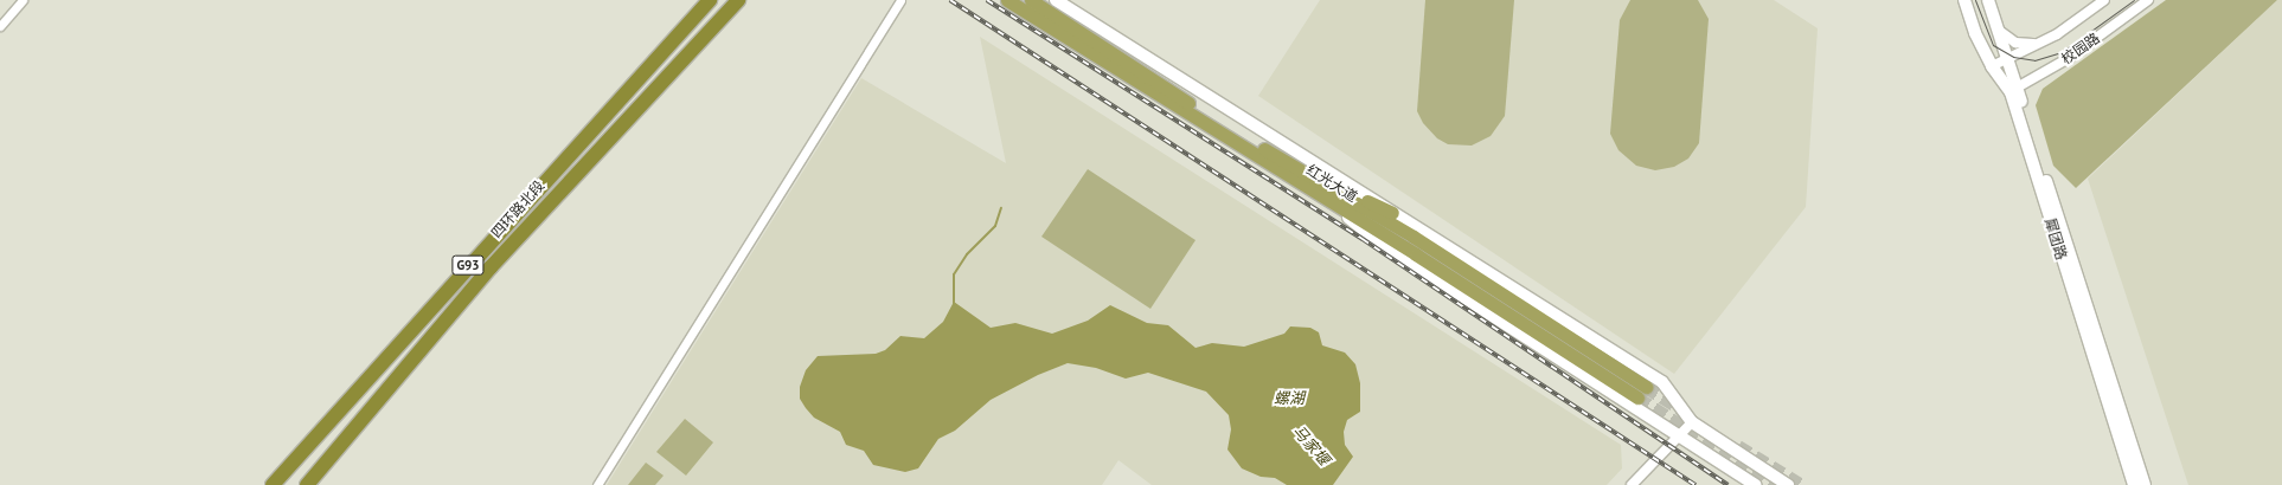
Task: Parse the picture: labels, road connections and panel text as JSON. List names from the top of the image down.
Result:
{
  "streets": {
    "highway": ["红光大道", "四环路北段", "G93"],
    "main road": ["犀团路"],
    "street": ["校园路"]
  },
  "crossings": [
    ["校园路", "犀团路"]
  ],
  "water": ["螺湖", "马家堰"]
}
